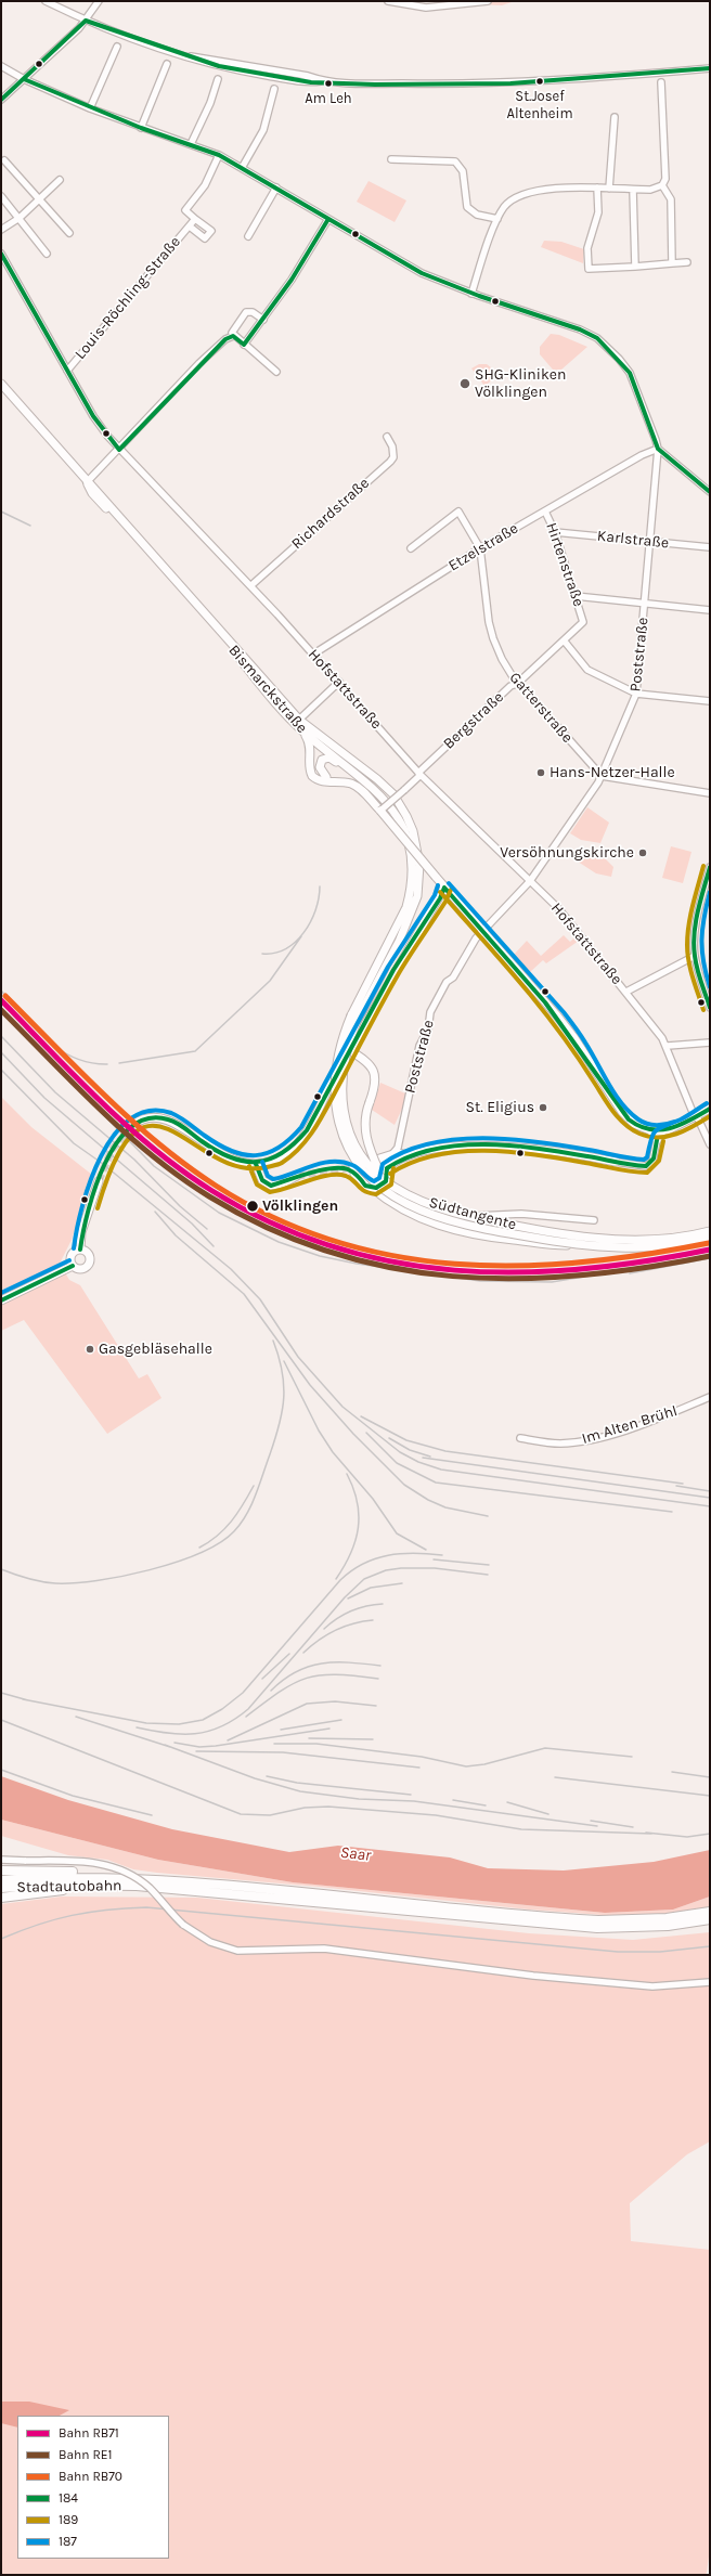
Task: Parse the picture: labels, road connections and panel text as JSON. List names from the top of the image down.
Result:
{
  "streets": {
    "highway": ["Stadtautobahn"],
    "main road": ["Bismarckstraße", "Südtangente"],
    "street": [
      "Louis-Röchling-Straße",
      "Richardstraße",
      "Karlstraße",
      "Etzelstraße",
      "Hirtenstraße",
      "Poststraße",
      "Hofstattstraße",
      "Gatterstraße",
      "Bergstraße",
      "Im Alten Brühl"
    ]
  },
  "crossings": [
    ["Louis-Röchling-Straße", "Hofstattstraße"],
    ["Richardstraße", "Hofstattstraße"],
    ["Karlstraße", "Hirtenstraße"],
    ["Karlstraße", "Poststraße"],
    ["Etzelstraße", "Hirtenstraße"],
    ["Etzelstraße", "Poststraße"],
    ["Etzelstraße", "Hofstattstraße"],
    ["Etzelstraße", "Gatterstraße"],
    ["Hirtenstraße", "Bergstraße"],
    ["Poststraße", "Hofstattstraße"],
    ["Poststraße", "Gatterstraße"],
    ["Bismarckstraße", "Südtangente"],
    ["Hofstattstraße", "Bergstraße"],
    ["Gatterstraße", "Bergstraße"]
  ],
  "water": ["Saar"],
  "places": [
    "St.Josef Altenheim",
    "Am Leh",
    "SHG-Kliniken Völklingen",
    "Hans-Netzer-Halle",
    "Versöhnungskirche",
    "St. Eligius",
    "Völklingen",
    "Gasgebläsehalle"
  ],
  "lines": [
    "transit line 184",
    "transit line 189",
    "transit line 187",
    "rail line RB70",
    "rail line RB71",
    "rail line RE1"
  ],
  "legend": [
    "Bahn RB71",
    "Bahn RE1",
    "Bahn RB70",
    "184",
    "189",
    "187"
  ]
}
